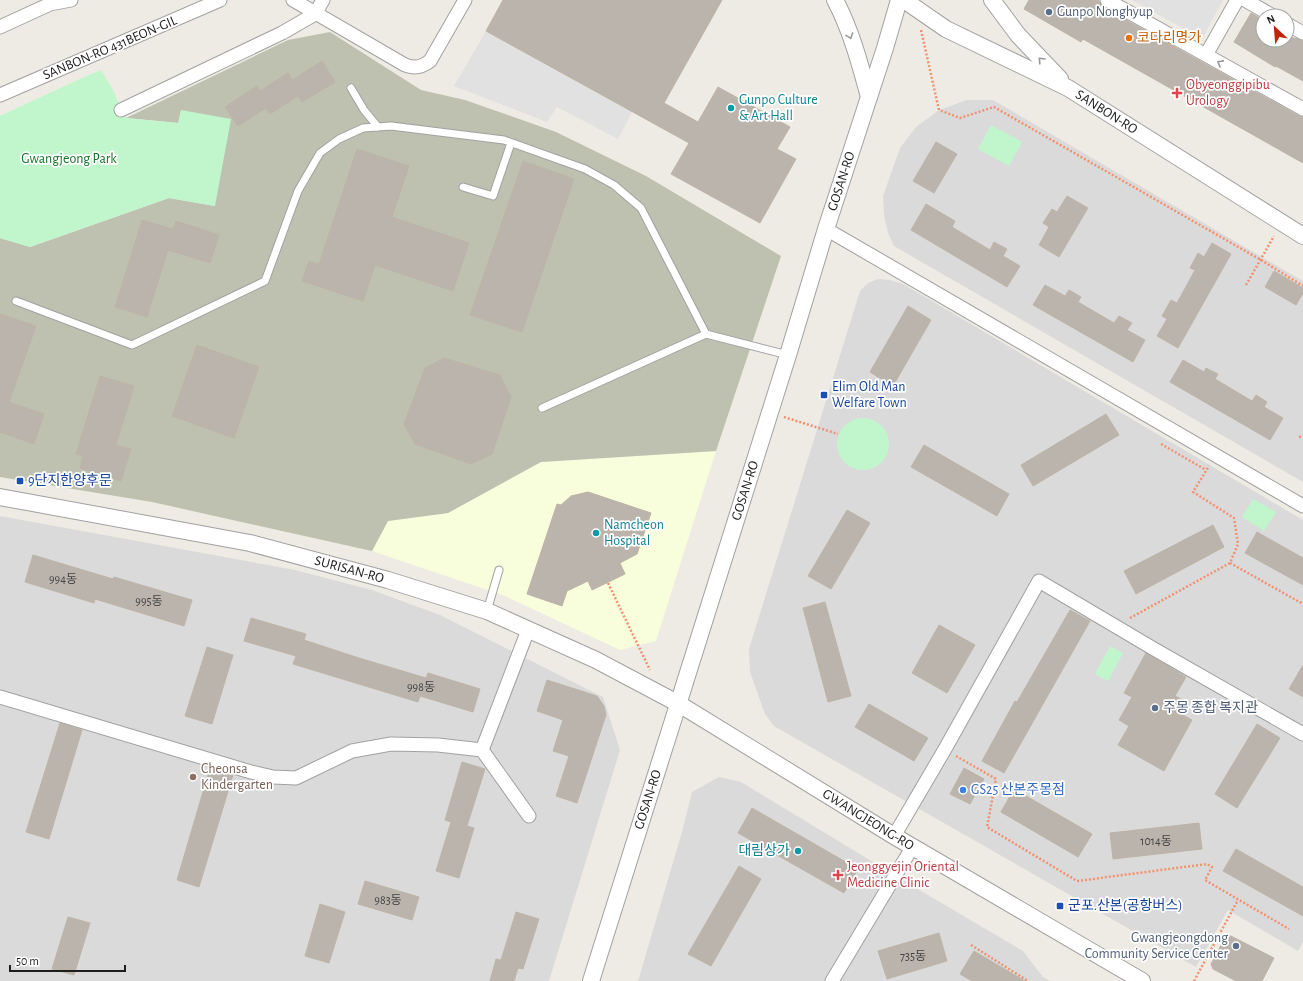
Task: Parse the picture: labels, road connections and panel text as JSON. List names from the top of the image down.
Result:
{
  "streets": {
    "street": [
      "SANBON-RO 431BEON-GIL",
      "SANBON-RO",
      "GOSAN-RO",
      "SURISAN-RO",
      "GWANGJEONG-RO"
    ]
  },
  "crossings": [
    ["GOSAN-RO", "SURISAN-RO"],
    ["GOSAN-RO", "GWANGJEONG-RO"],
    ["SURISAN-RO", "GWANGJEONG-RO"]
  ],
  "parks": ["Gwangjeong Park"],
  "places": {
    "other": [
      "Gunpo Nonghyup",
      "코다리명가",
      "Gunpo Culture & Art Hall",
      "Namcheon Hospital",
      "주몽 종합 복지관",
      "Cheonsa Kindergarten",
      "GS25 산본주몽점",
      "대림상가",
      "Gwangjeongdong Community Service Center"
    ],
    "health": ["Obyeonggipibu Urology", "Jeonggyejin Oriental Medicine Clinic"],
    "transit": ["Elim Old Man Welfare Town", "9단지한양후문", "군포.산본(공항버스)"]
  },
  "house_numbers": [
    "994동",
    "995동",
    "998동",
    "1014동",
    "983동",
    "735동"
  ],
  "scale_bar": "50 m",
  "north": "top left"
}
